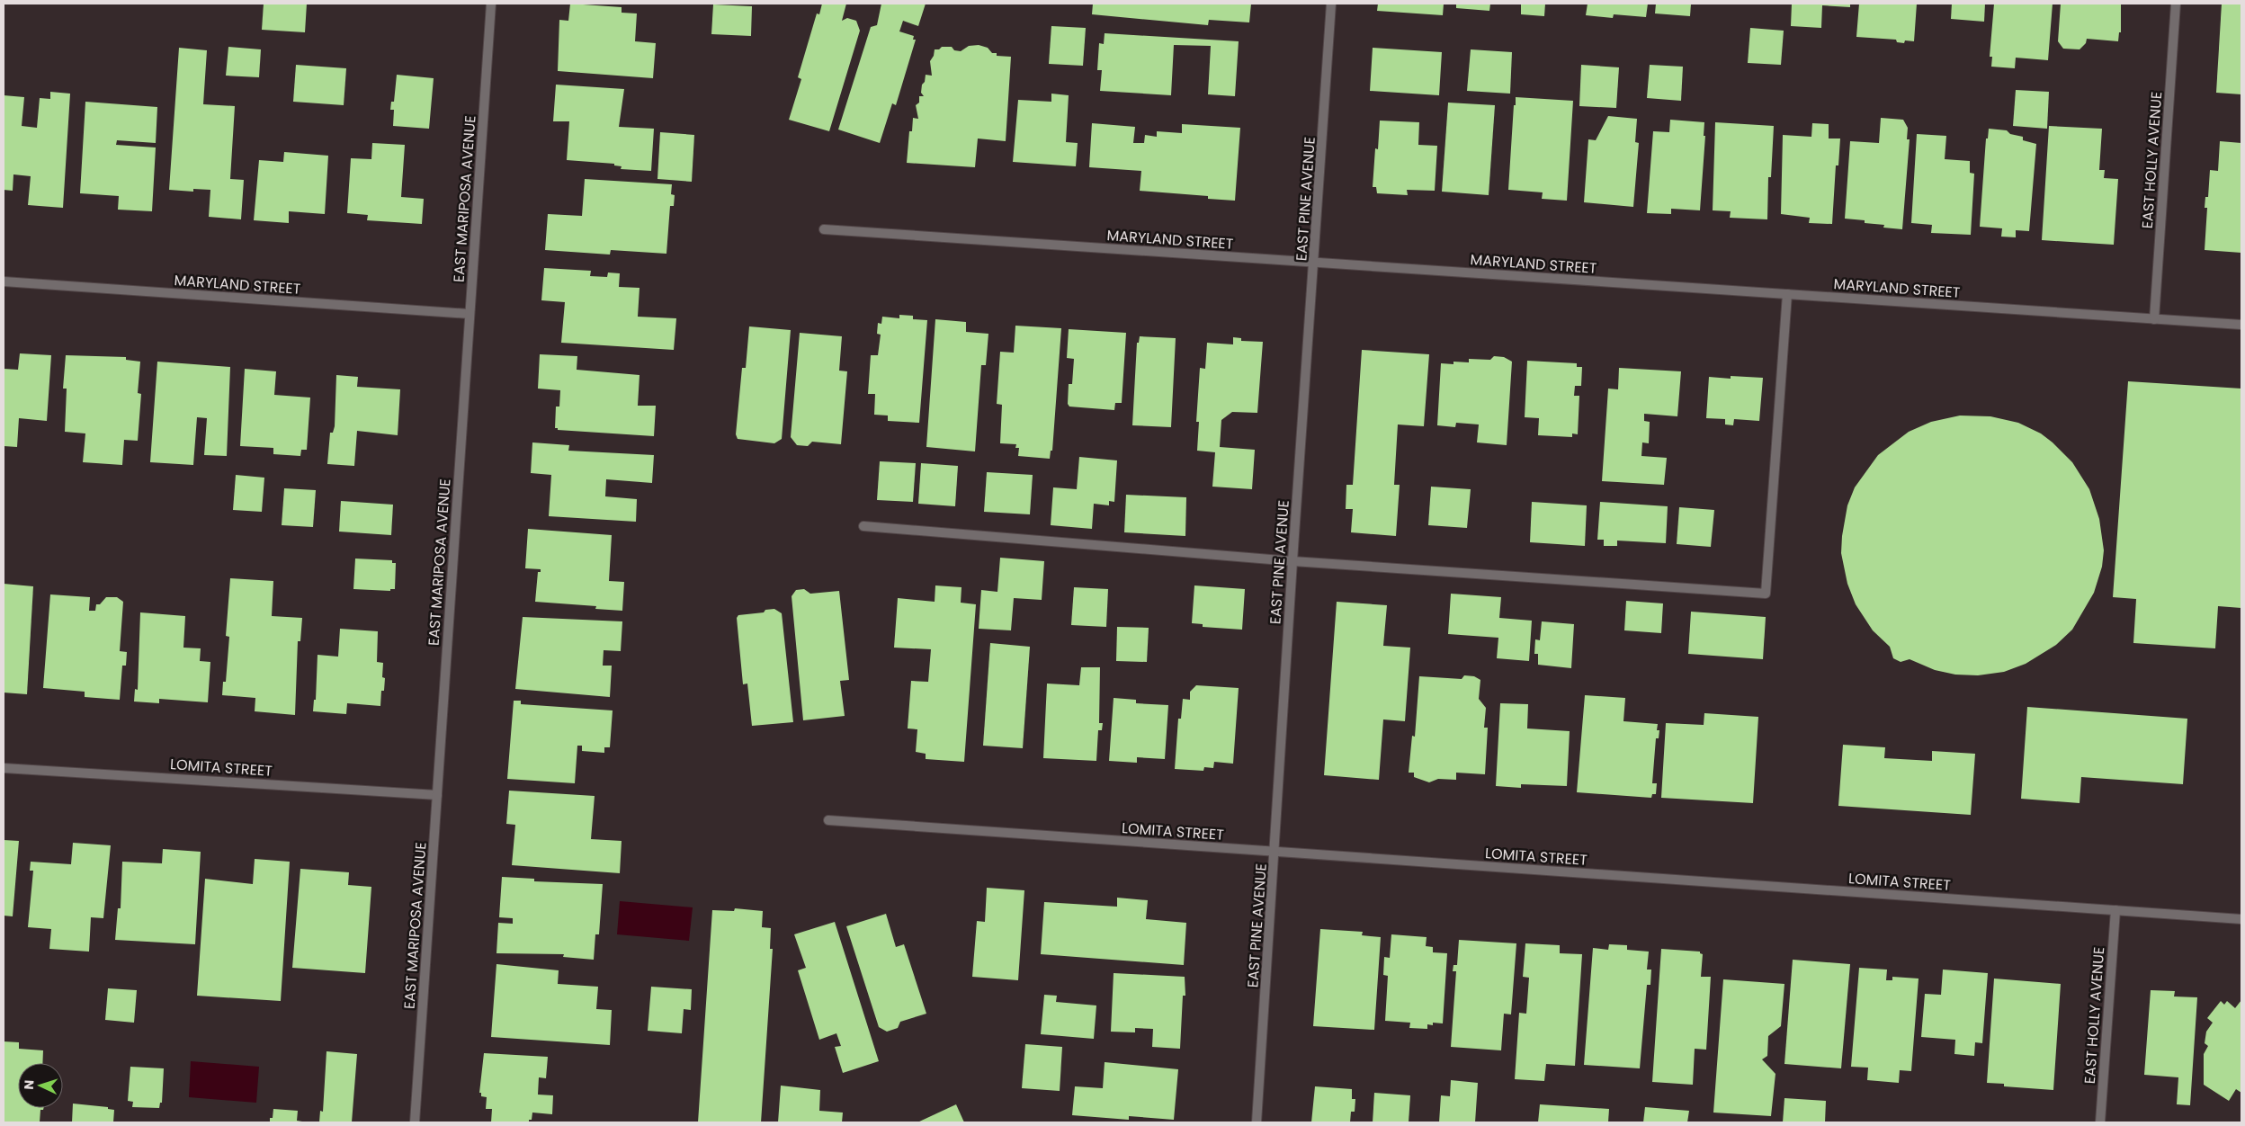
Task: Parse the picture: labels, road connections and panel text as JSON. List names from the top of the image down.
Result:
{
  "streets": {
    "street": [
      "EAST HOLLY AVENUE",
      "EAST MARIPOSA AVENUE",
      "EAST PINE AVENUE",
      "MARYLAND STREET",
      "LOMITA STREET"
    ]
  },
  "crossings": [
    ["EAST HOLLY AVENUE", "MARYLAND STREET"],
    ["EAST HOLLY AVENUE", "LOMITA STREET"],
    ["EAST MARIPOSA AVENUE", "MARYLAND STREET"],
    ["EAST MARIPOSA AVENUE", "LOMITA STREET"],
    ["EAST PINE AVENUE", "MARYLAND STREET"],
    ["EAST PINE AVENUE", "LOMITA STREET"]
  ],
  "north": "left"
}
